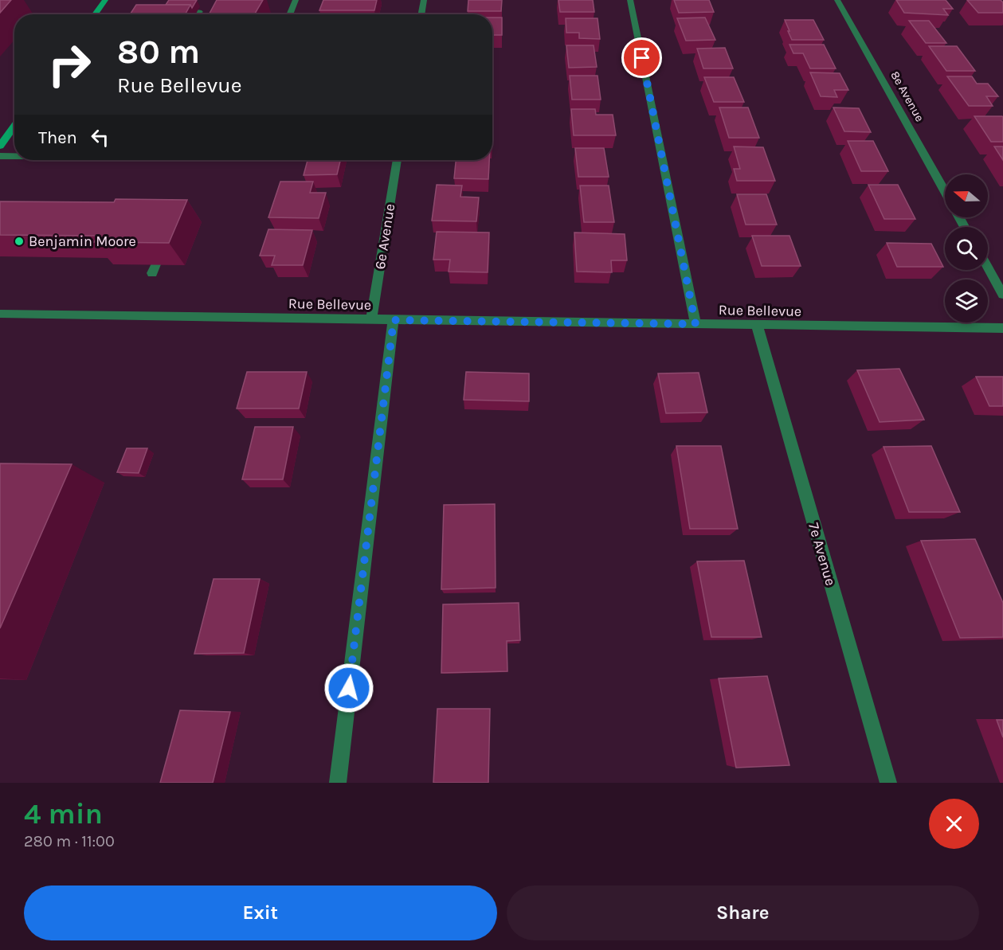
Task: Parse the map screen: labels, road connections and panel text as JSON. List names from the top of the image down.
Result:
{
  "streets": {
    "street": [
      "8e Avenue",
      "6e Avenue",
      "Rue Bellevue",
      "7e Avenue"
    ]
  },
  "crossings": [
    ["6e Avenue", "Rue Bellevue"],
    ["Rue Bellevue", "7e Avenue"]
  ],
  "places": ["Benjamin Moore"],
  "north": "left",
  "page": {
    "turn": ["80 m", "Rue Bellevue"],
    "then": "Then",
    "heading": ["4 min", "280 m · 11:00"],
    "buttons": ["Exit", "Share"]
  }
}
